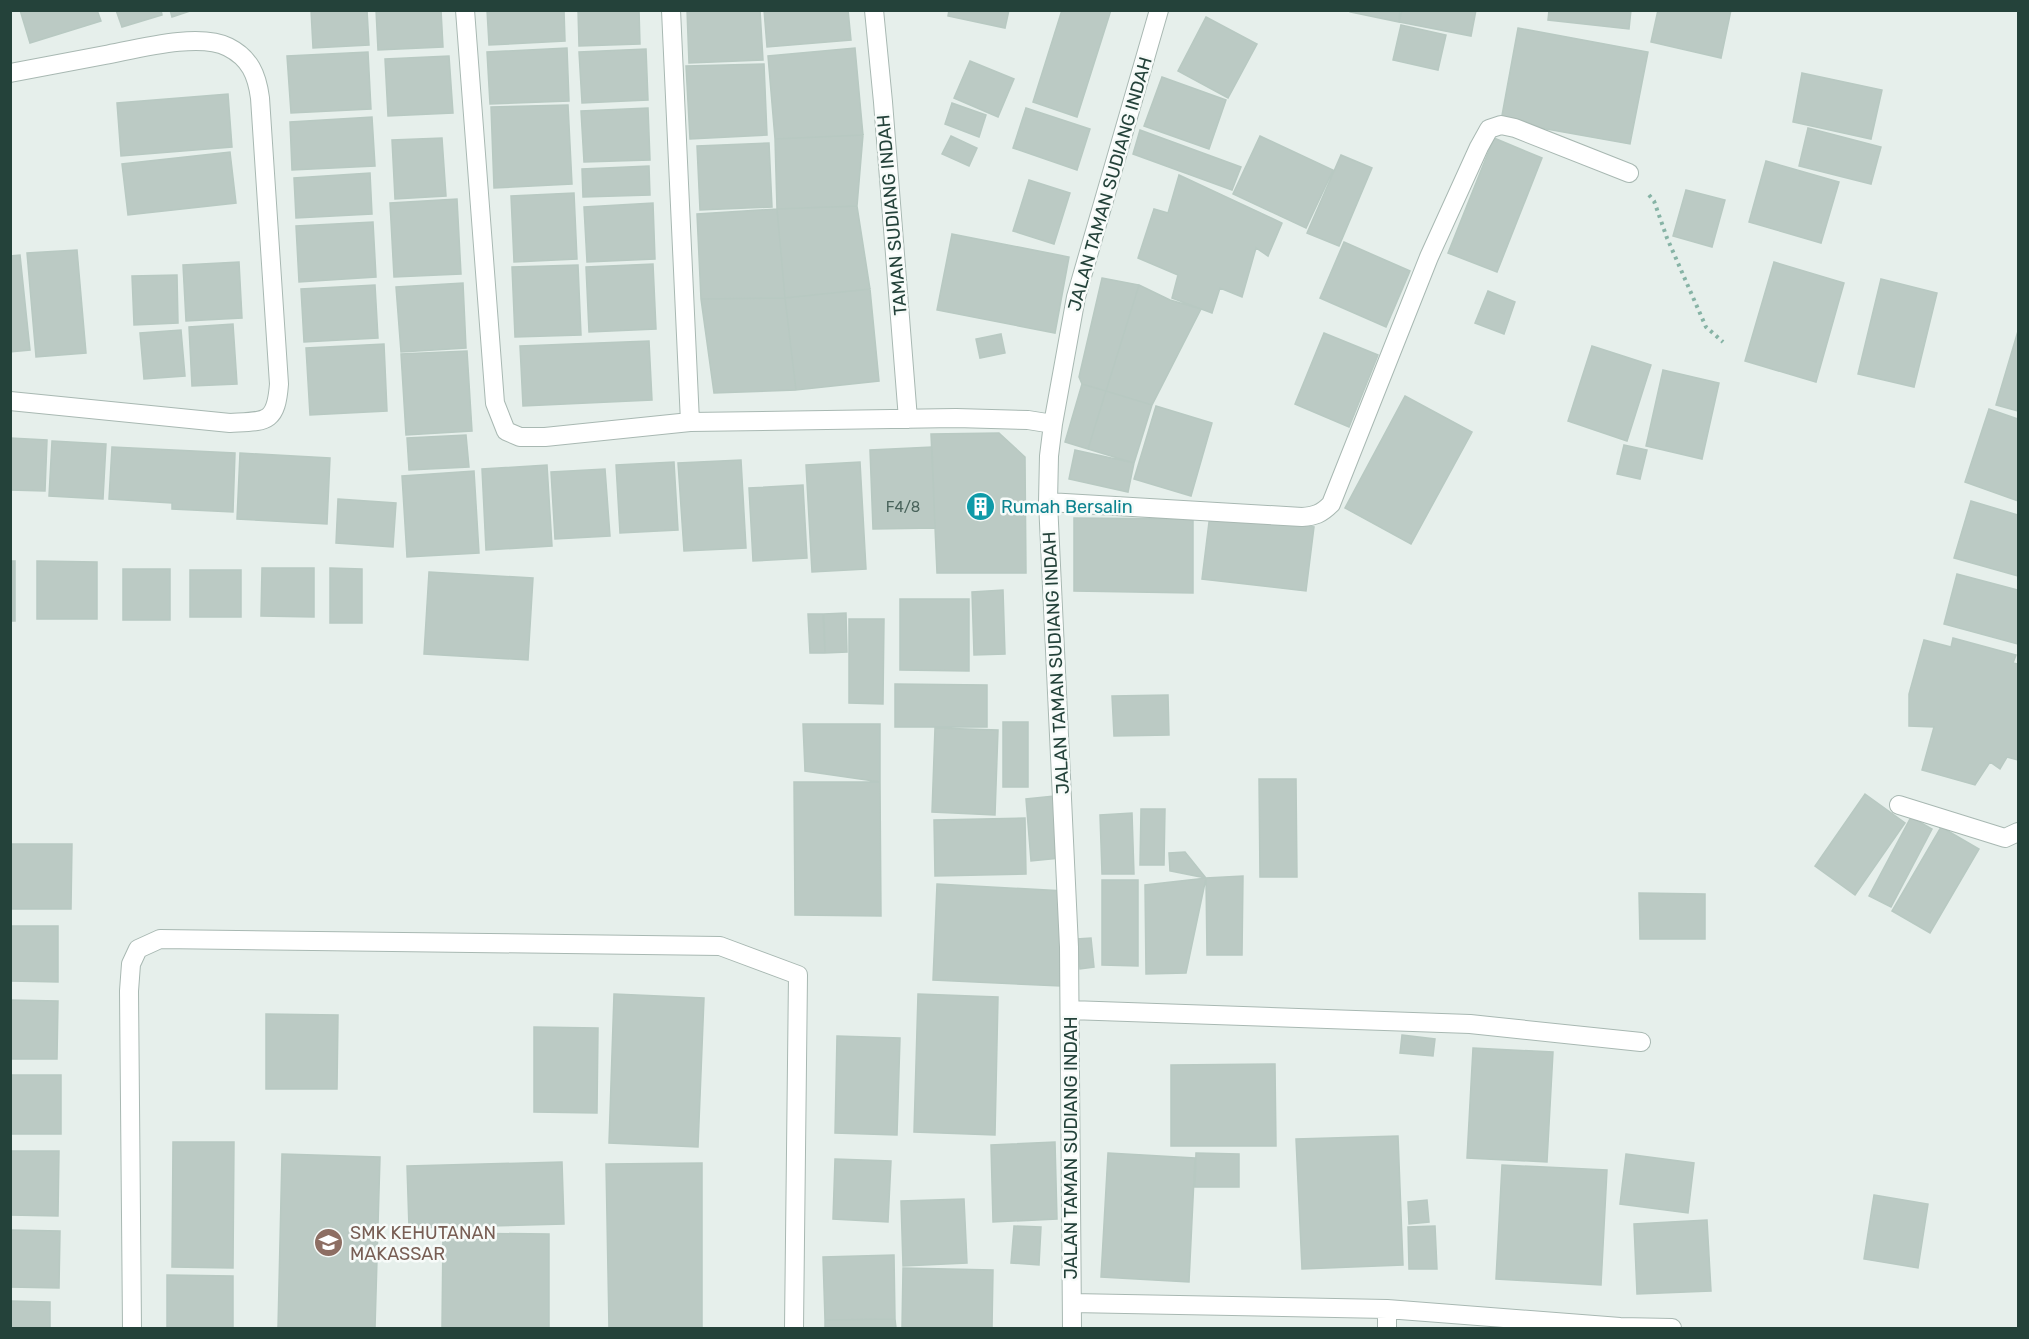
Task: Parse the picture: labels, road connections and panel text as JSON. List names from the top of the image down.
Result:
{
  "streets": {
    "street": ["JALAN TAMAN SUDIANG INDAH", "TAMAN SUDIANG INDAH"]
  },
  "places": {
    "building": ["Rumah Bersalin"],
    "school or university": ["SMK KEHUTANAN MAKASSAR"]
  },
  "house_numbers": ["F4/8"]
}
